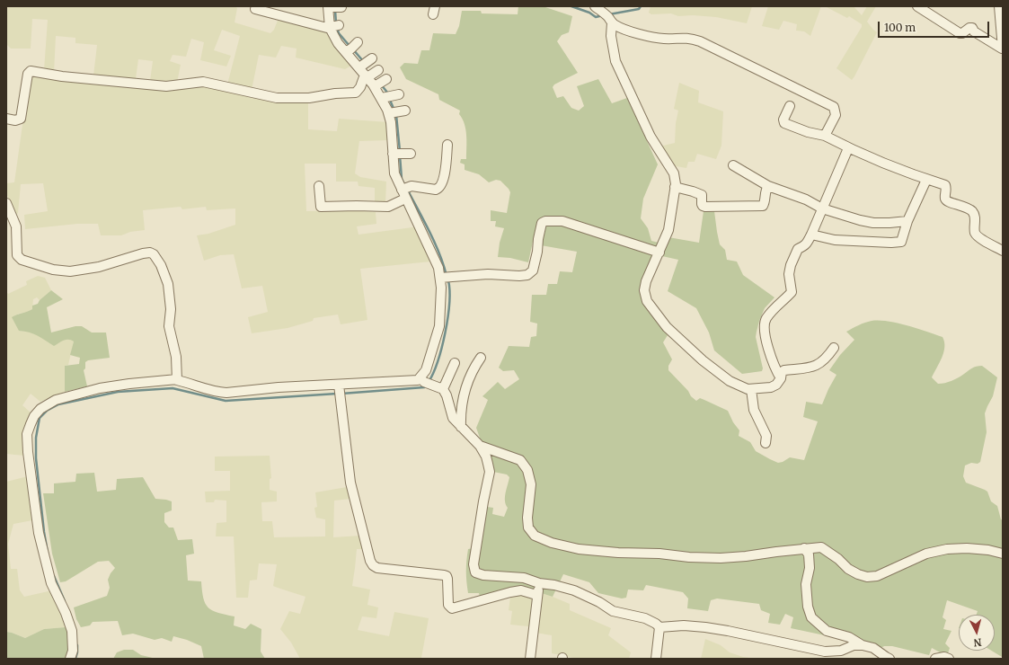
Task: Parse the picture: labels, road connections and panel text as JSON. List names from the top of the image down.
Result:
{
  "scale_bar": "100 m",
  "north": "bottom"
}
